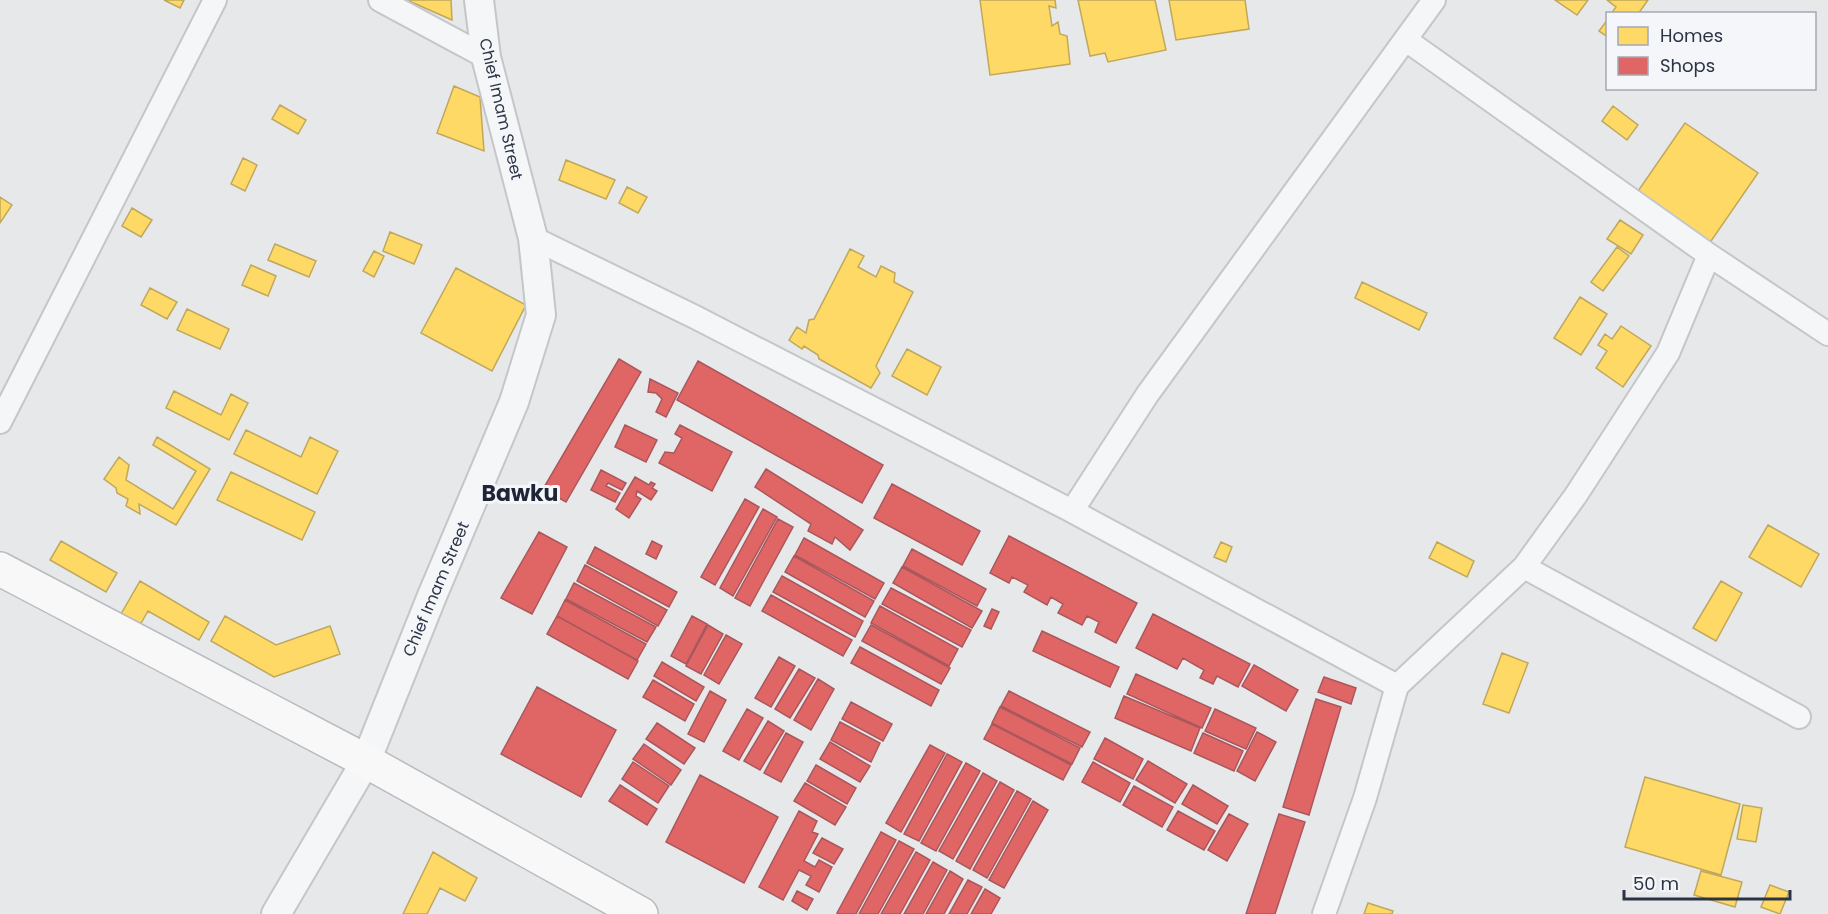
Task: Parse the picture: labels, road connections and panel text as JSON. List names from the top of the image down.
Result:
{
  "streets": {
    "street": ["Chief Imam Street"]
  },
  "districts": ["Bawku"],
  "legend": ["Homes", "Shops"],
  "scale_bar": "50 m"
}
